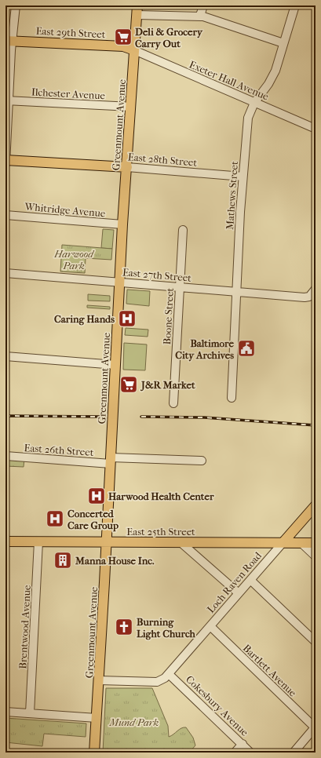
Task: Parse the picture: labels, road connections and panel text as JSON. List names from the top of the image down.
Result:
{
  "streets": {
    "main road": [
      "East 29th Street",
      "Greenmount Avenue",
      "East 28th Street",
      "East 25th Street",
      "Loch Raven Road"
    ],
    "street": [
      "Exeter Hall Avenue",
      "Ilchester Avenue",
      "Mathews Street",
      "Whitridge Avenue",
      "East 27th Street",
      "Boone Street",
      "East 26th Street",
      "Brentwood Avenue",
      "Bartlett Avenue",
      "Cokesbury Avenue"
    ]
  },
  "crossings": [
    ["East 29th Street", "Exeter Hall Avenue"],
    ["East 29th Street", "Greenmount Avenue"],
    ["Exeter Hall Avenue", "Greenmount Avenue"],
    ["Exeter Hall Avenue", "Mathews Street"],
    ["Ilchester Avenue", "Greenmount Avenue"],
    ["Greenmount Avenue", "East 28th Street"],
    ["Greenmount Avenue", "Whitridge Avenue"],
    ["Greenmount Avenue", "East 27th Street"],
    ["Greenmount Avenue", "East 26th Street"],
    ["Greenmount Avenue", "East 25th Street"],
    ["East 28th Street", "Mathews Street"],
    ["Mathews Street", "East 27th Street"],
    ["East 27th Street", "Boone Street"],
    ["East 25th Street", "Loch Raven Road"],
    ["East 25th Street", "Brentwood Avenue"],
    ["Loch Raven Road", "Bartlett Avenue"],
    ["Loch Raven Road", "Cokesbury Avenue"]
  ],
  "parks": ["Harwood Park", "Mund Park"],
  "places": {
    "supermarket": ["Deli & Grocery Carry Out", "J&R Market"],
    "hospital": ["Caring Hands", "Harwood Health Center", "Concerted Care Group"],
    "public building": ["Baltimore City Archives"],
    "building": ["Manna House Inc."],
    "church": ["Burning Light Church"]
  }
}
